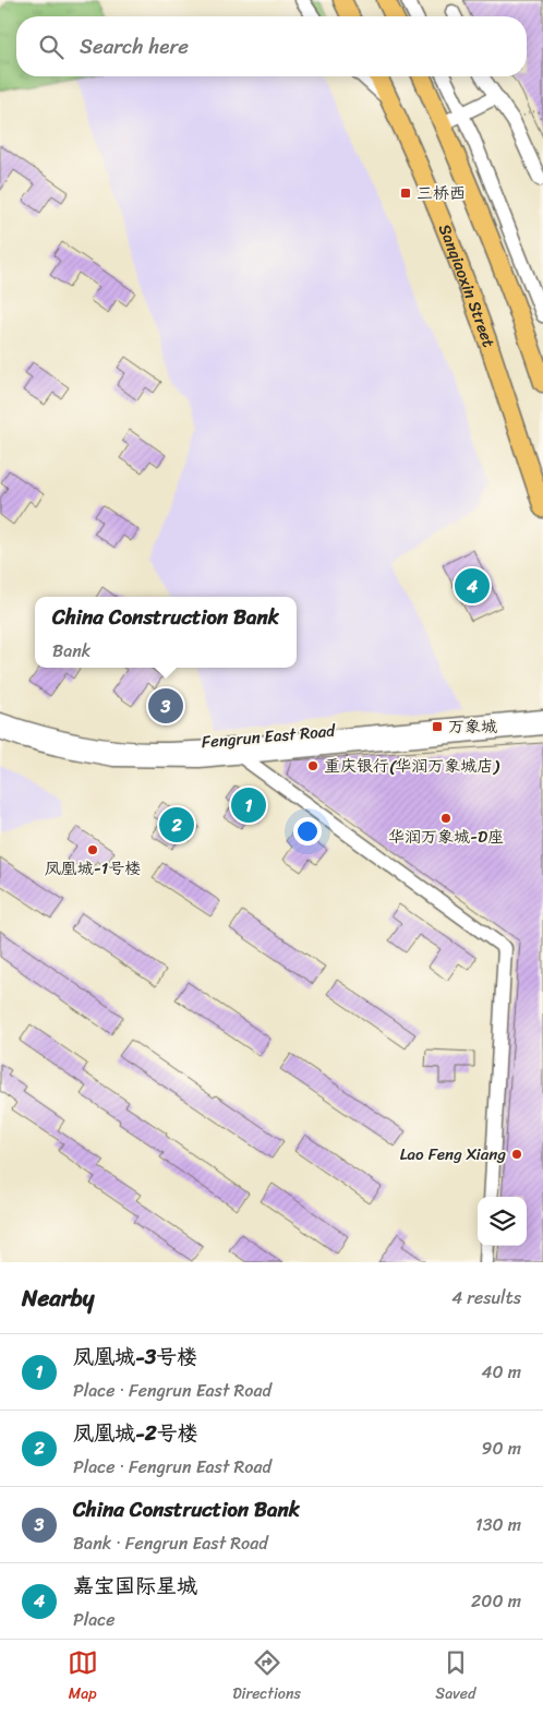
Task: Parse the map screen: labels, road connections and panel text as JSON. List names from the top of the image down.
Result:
{
  "streets": {
    "main road": ["Sanqiaoxin Street"],
    "street": ["Fengrun East Road"]
  },
  "places": {
    "transit": ["三桥西", "万象城"],
    "other": [
      "重庆银行(华润万象城店)",
      "华润万象城-D座",
      "凤凰城-1号楼",
      "Lao Feng Xiang"
    ]
  },
  "page": {
    "search": "Search here",
    "pins": [
      "4",
      "3",
      "1",
      "2"
    ],
    "popup": ["China Construction Bank", "Bank"],
    "heading": ["Nearby", "4 results"],
    "list": [
      {
        "mark": "1",
        "name": "凤凰城-3号楼",
        "note": "Place · Fengrun East Road",
        "value": "40 m"
      },
      {
        "mark": "2",
        "name": "凤凰城-2号楼",
        "note": "Place · Fengrun East Road",
        "value": "90 m"
      },
      {
        "mark": "3",
        "name": "China Construction Bank",
        "note": "Bank · Fengrun East Road",
        "value": "130 m"
      },
      {
        "mark": "4",
        "name": "嘉宝国际星城",
        "note": "Place",
        "value": "200 m"
      }
    ],
    "nav": ["Map", "Directions", "Saved"]
  }
}
